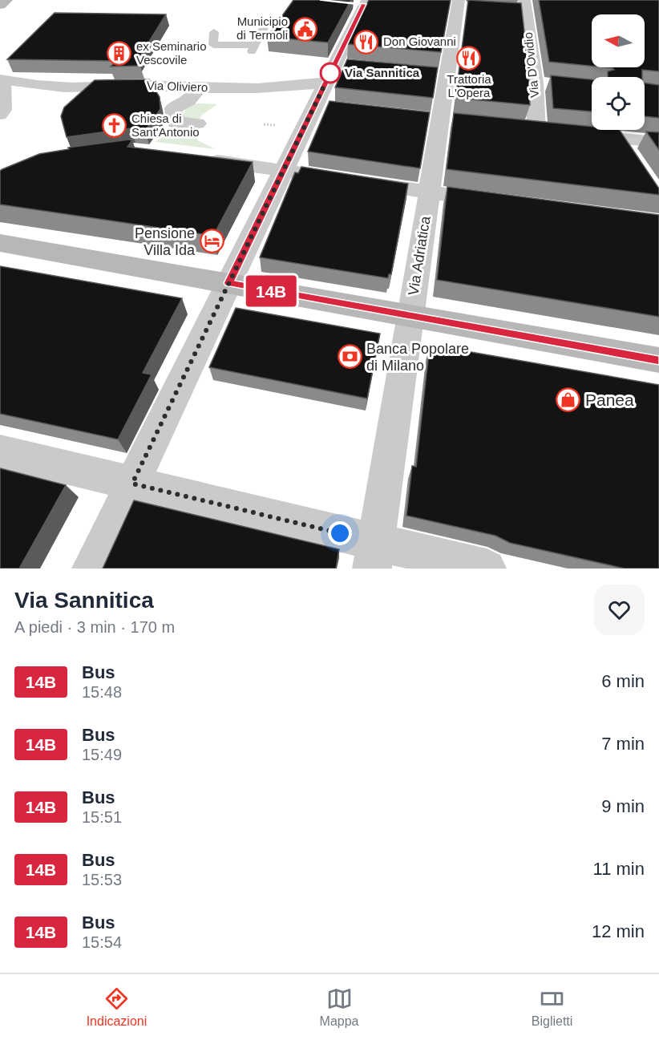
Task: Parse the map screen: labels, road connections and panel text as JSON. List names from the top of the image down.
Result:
{
  "streets": {
    "street": ["Via D'Ovidio", "Via Oliviero", "Via Adriatica"]
  },
  "places": {
    "public building": ["Municipio di Termoli"],
    "restaurant": ["Don Giovanni", "Trattoria L'Opera"],
    "building": ["ex Seminario Vescovile"],
    "other": ["Via Sannitica"],
    "church": ["Chiesa di Sant'Antonio"],
    "hotel": ["Pensione Villa Ida"],
    "bank": ["Banca Popolare di Milano"],
    "shop": ["Panea"]
  },
  "lines": ["bus line 14B"],
  "north": "left",
  "page": {
    "on_map": "14B",
    "heading": ["Via Sannitica", "A piedi · 3 min · 170 m"],
    "list": [
      {
        "mark": "14B",
        "name": "Bus",
        "note": "15:48",
        "value": "6 min"
      },
      {
        "mark": "14B",
        "name": "Bus",
        "note": "15:49",
        "value": "7 min"
      },
      {
        "mark": "14B",
        "name": "Bus",
        "note": "15:51",
        "value": "9 min"
      },
      {
        "mark": "14B",
        "name": "Bus",
        "note": "15:53",
        "value": "11 min"
      },
      {
        "mark": "14B",
        "name": "Bus",
        "note": "15:54",
        "value": "12 min"
      }
    ],
    "tabs": ["Indicazioni", "Mappa", "Biglietti"]
  }
}
